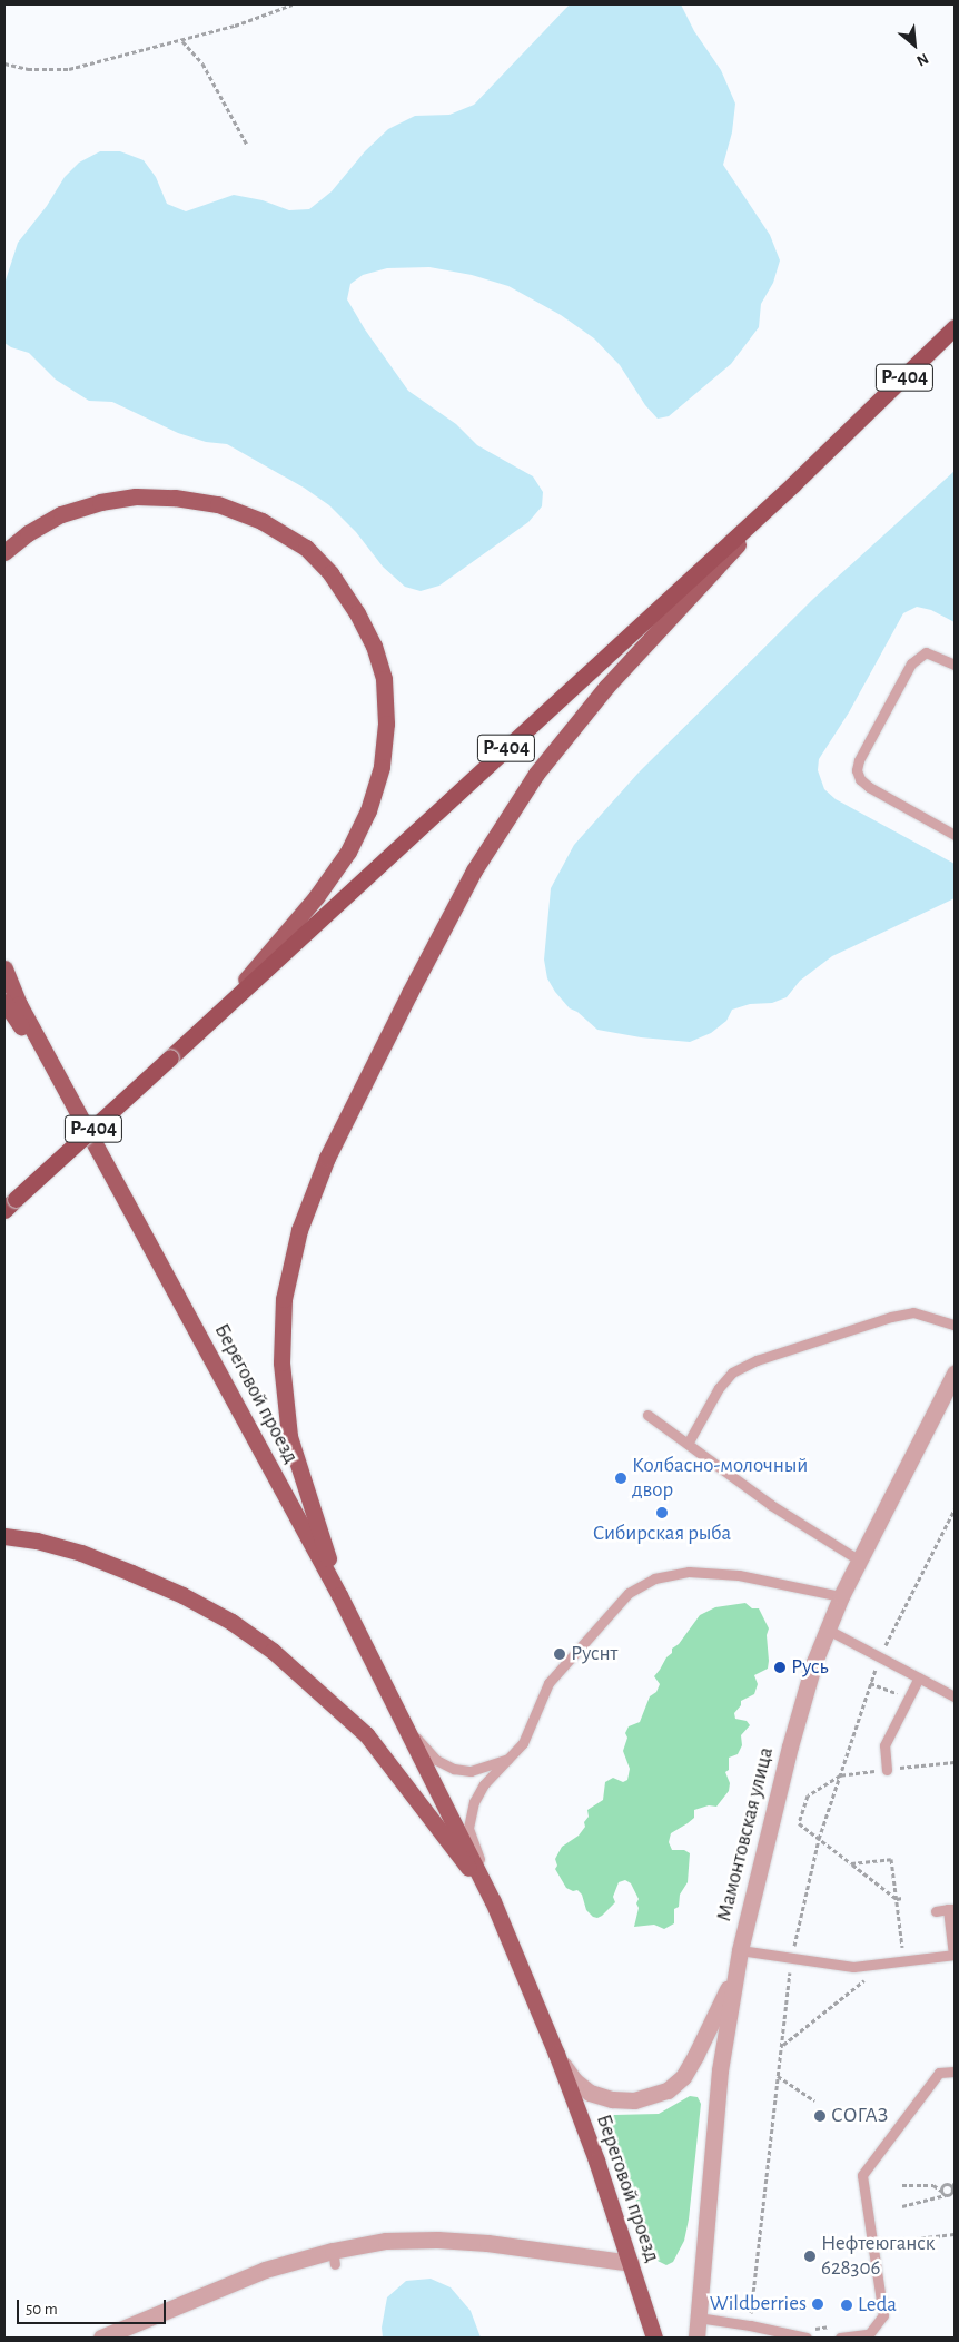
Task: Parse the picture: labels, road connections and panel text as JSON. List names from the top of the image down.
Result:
{
  "streets": {
    "highway": ["Р-404"],
    "main road": ["Береговой проезд"],
    "street": ["Мамонтовская улица"]
  },
  "places": [
    "Колбасно-молочный двор",
    "Сибирская рыба",
    "Руснт",
    "Русь",
    "СОГАЗ",
    "Нефтеюганск 628306",
    "Wildberries",
    "Leda"
  ],
  "scale_bar": "50 m",
  "north": "bottom right"
}
